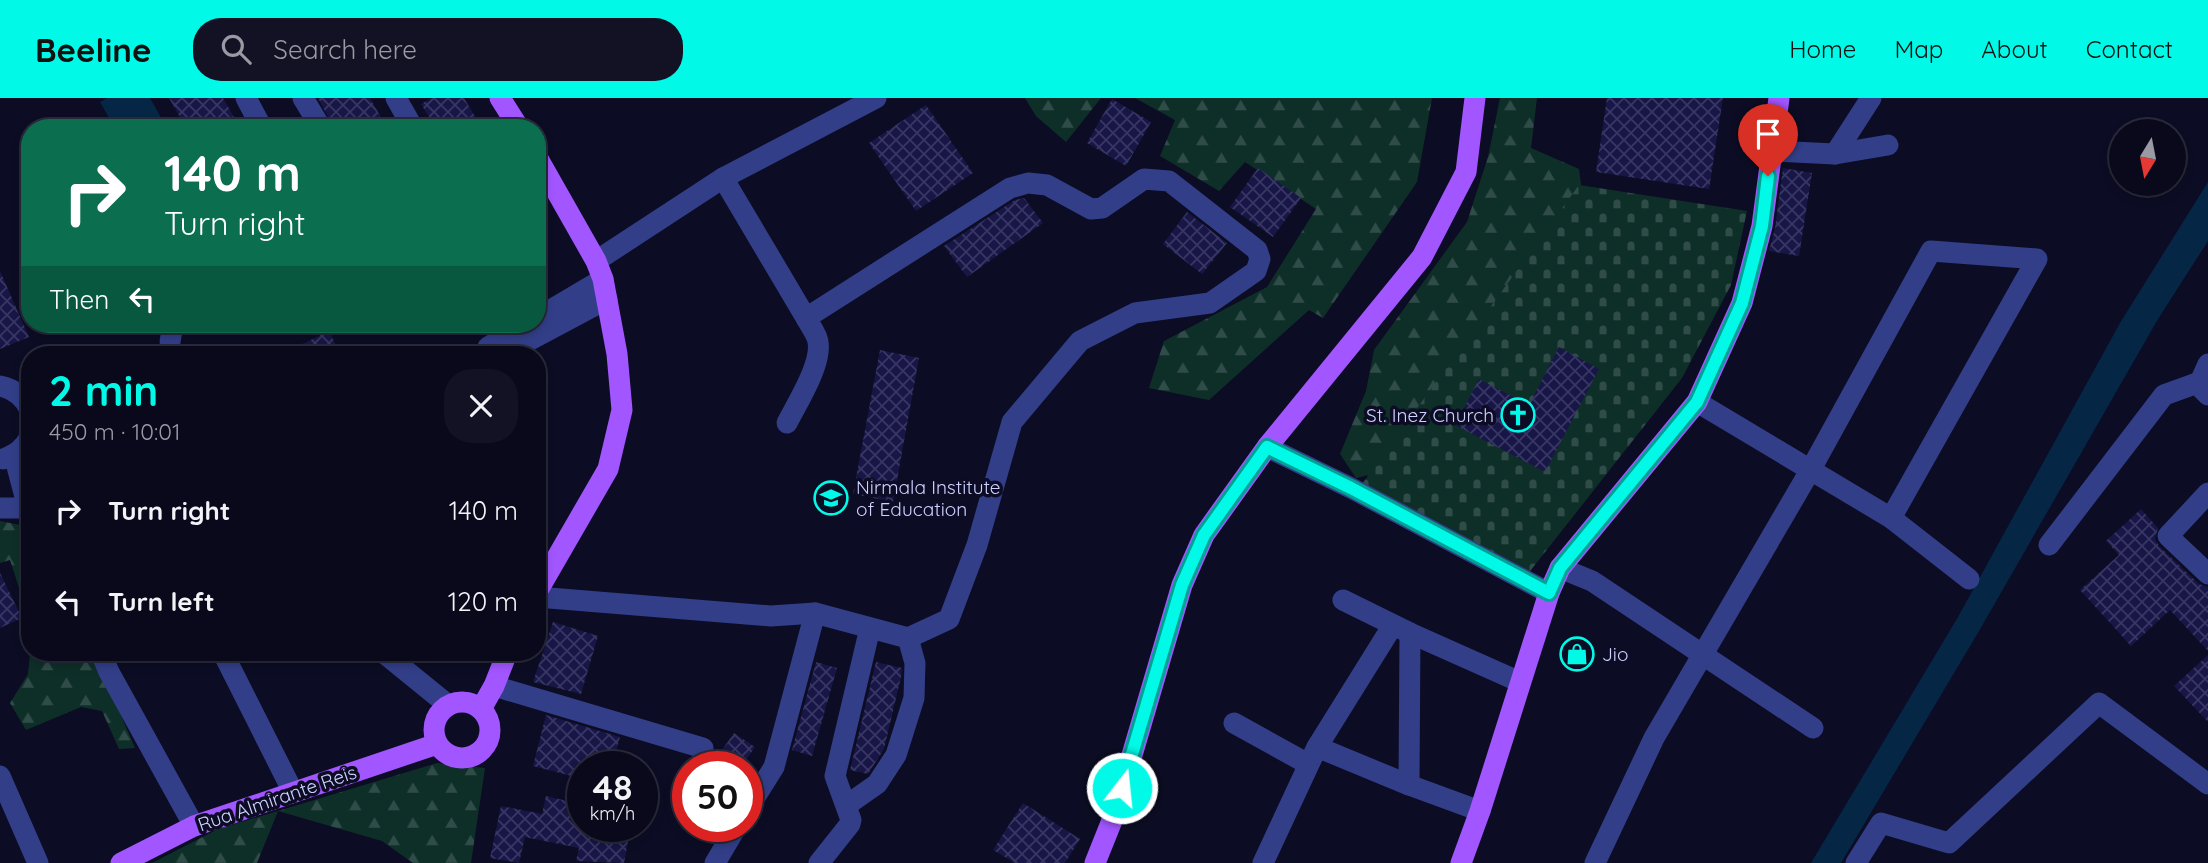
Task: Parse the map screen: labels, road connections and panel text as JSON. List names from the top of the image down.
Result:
{
  "streets": {
    "main road": ["Rua Almirante Reis"]
  },
  "places": {
    "church": ["St. Inez Church"],
    "school or university": ["Nirmala Institute of Education"],
    "shop": ["Jio"]
  },
  "north": "bottom",
  "page": {
    "header": "Beeline",
    "search": "Search here",
    "nav": [
      "Home",
      "Map",
      "About",
      "Contact"
    ],
    "turn": ["140 m", "Turn right"],
    "then": "Then",
    "heading": ["2 min", "450 m · 10:01"],
    "list": [
      {
        "name": "Turn right",
        "value": "140 m"
      },
      {
        "name": "Turn left",
        "value": "120 m"
      }
    ],
    "speed": "48 km/h",
    "limit": "50"
  }
}
